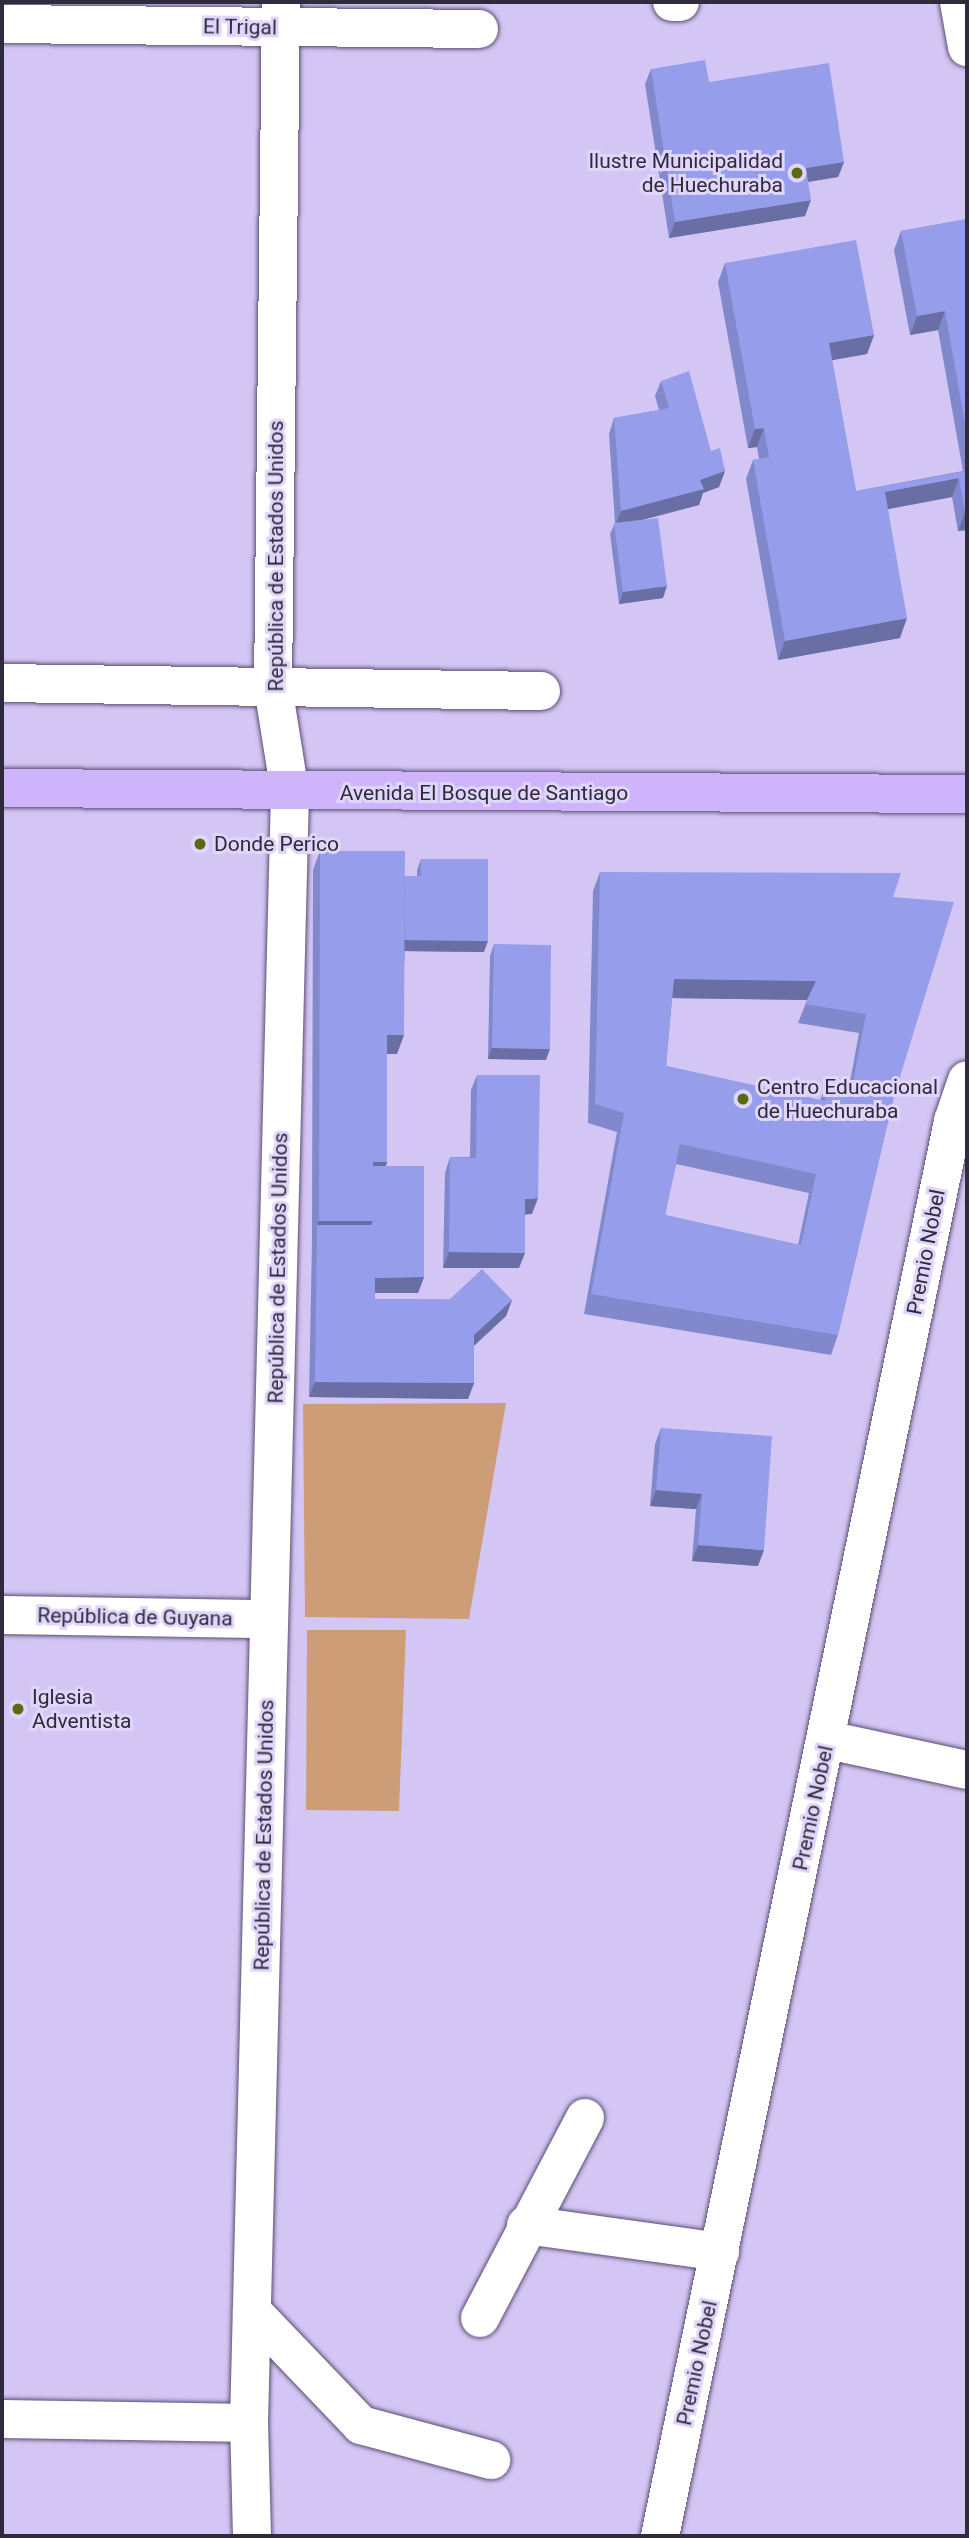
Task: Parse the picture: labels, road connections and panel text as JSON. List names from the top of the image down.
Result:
{
  "streets": {
    "main road": ["Avenida El Bosque de Santiago"],
    "street": [
      "El Trigal",
      "República de Estados Unidos",
      "Premio Nobel",
      "República de Guyana"
    ]
  },
  "crossings": [
    ["El Trigal", "República de Estados Unidos"],
    ["República de Estados Unidos", "Avenida El Bosque de Santiago"],
    ["República de Estados Unidos", "República de Guyana"]
  ],
  "places": [
    "Ilustre Municipalidad de Huechuraba",
    "Donde Perico",
    "Centro Educacional de Huechuraba",
    "Iglesia Adventista"
  ]
}
